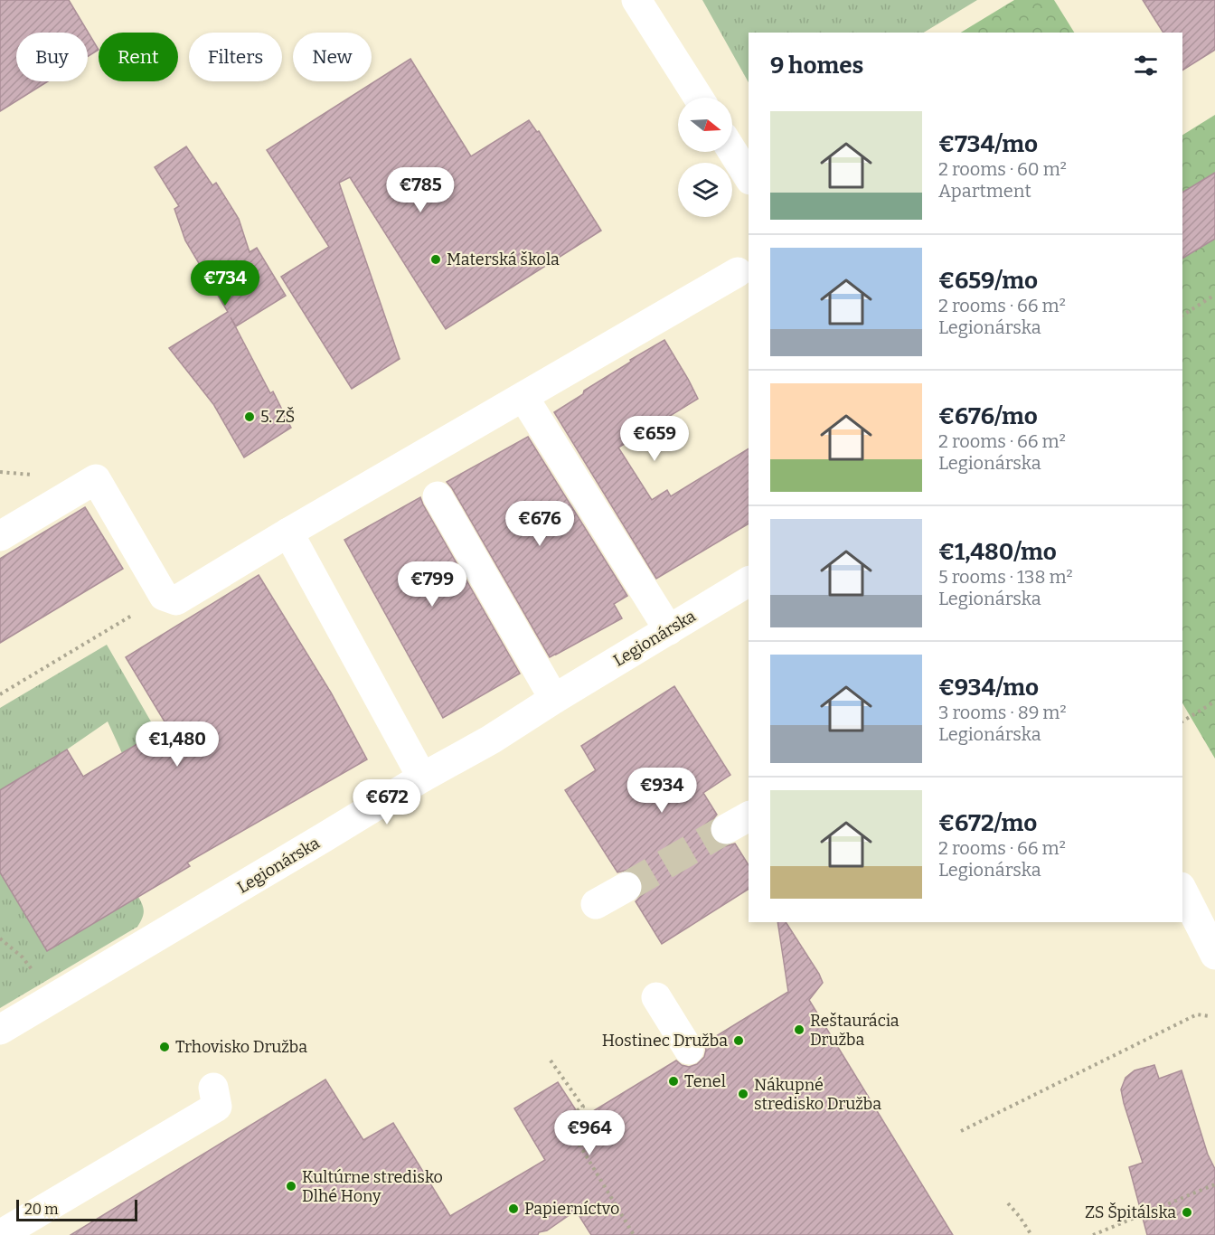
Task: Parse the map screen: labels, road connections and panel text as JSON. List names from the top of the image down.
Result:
{
  "streets": {
    "street": ["Legionárska"]
  },
  "places": [
    "Materská škola",
    "5. ZŠ",
    "Reštaurácia Družba",
    "Hostinec Družba",
    "Trhovisko Družba",
    "Tenel",
    "Nákupné stredisko Družba",
    "Kultúrne stredisko Dlhé Hony",
    "Papierníctvo",
    "ZS Špitálska"
  ],
  "scale_bar": "20 m",
  "north": "right",
  "page": {
    "chip": [
      "Buy",
      "Rent",
      "Filters",
      "New"
    ],
    "heading": "9 homes",
    "list": [
      {
        "name": "€734/mo",
        "note": "2 rooms · 60 m² · Apartment"
      },
      {
        "name": "€659/mo",
        "note": "2 rooms · 66 m² · Legionárska"
      },
      {
        "name": "€676/mo",
        "note": "2 rooms · 66 m² · Legionárska"
      },
      {
        "name": "€1,480/mo",
        "note": "5 rooms · 138 m² · Legionárska"
      },
      {
        "name": "€934/mo",
        "note": "3 rooms · 89 m² · Legionárska"
      },
      {
        "name": "€672/mo",
        "note": "2 rooms · 66 m² · Legionárska"
      }
    ],
    "price": [
      "€785",
      "€734",
      "€659",
      "€676",
      "€799",
      "€1,480",
      "€934",
      "€672",
      "€964"
    ],
    "scale": "20 m"
  }
}
